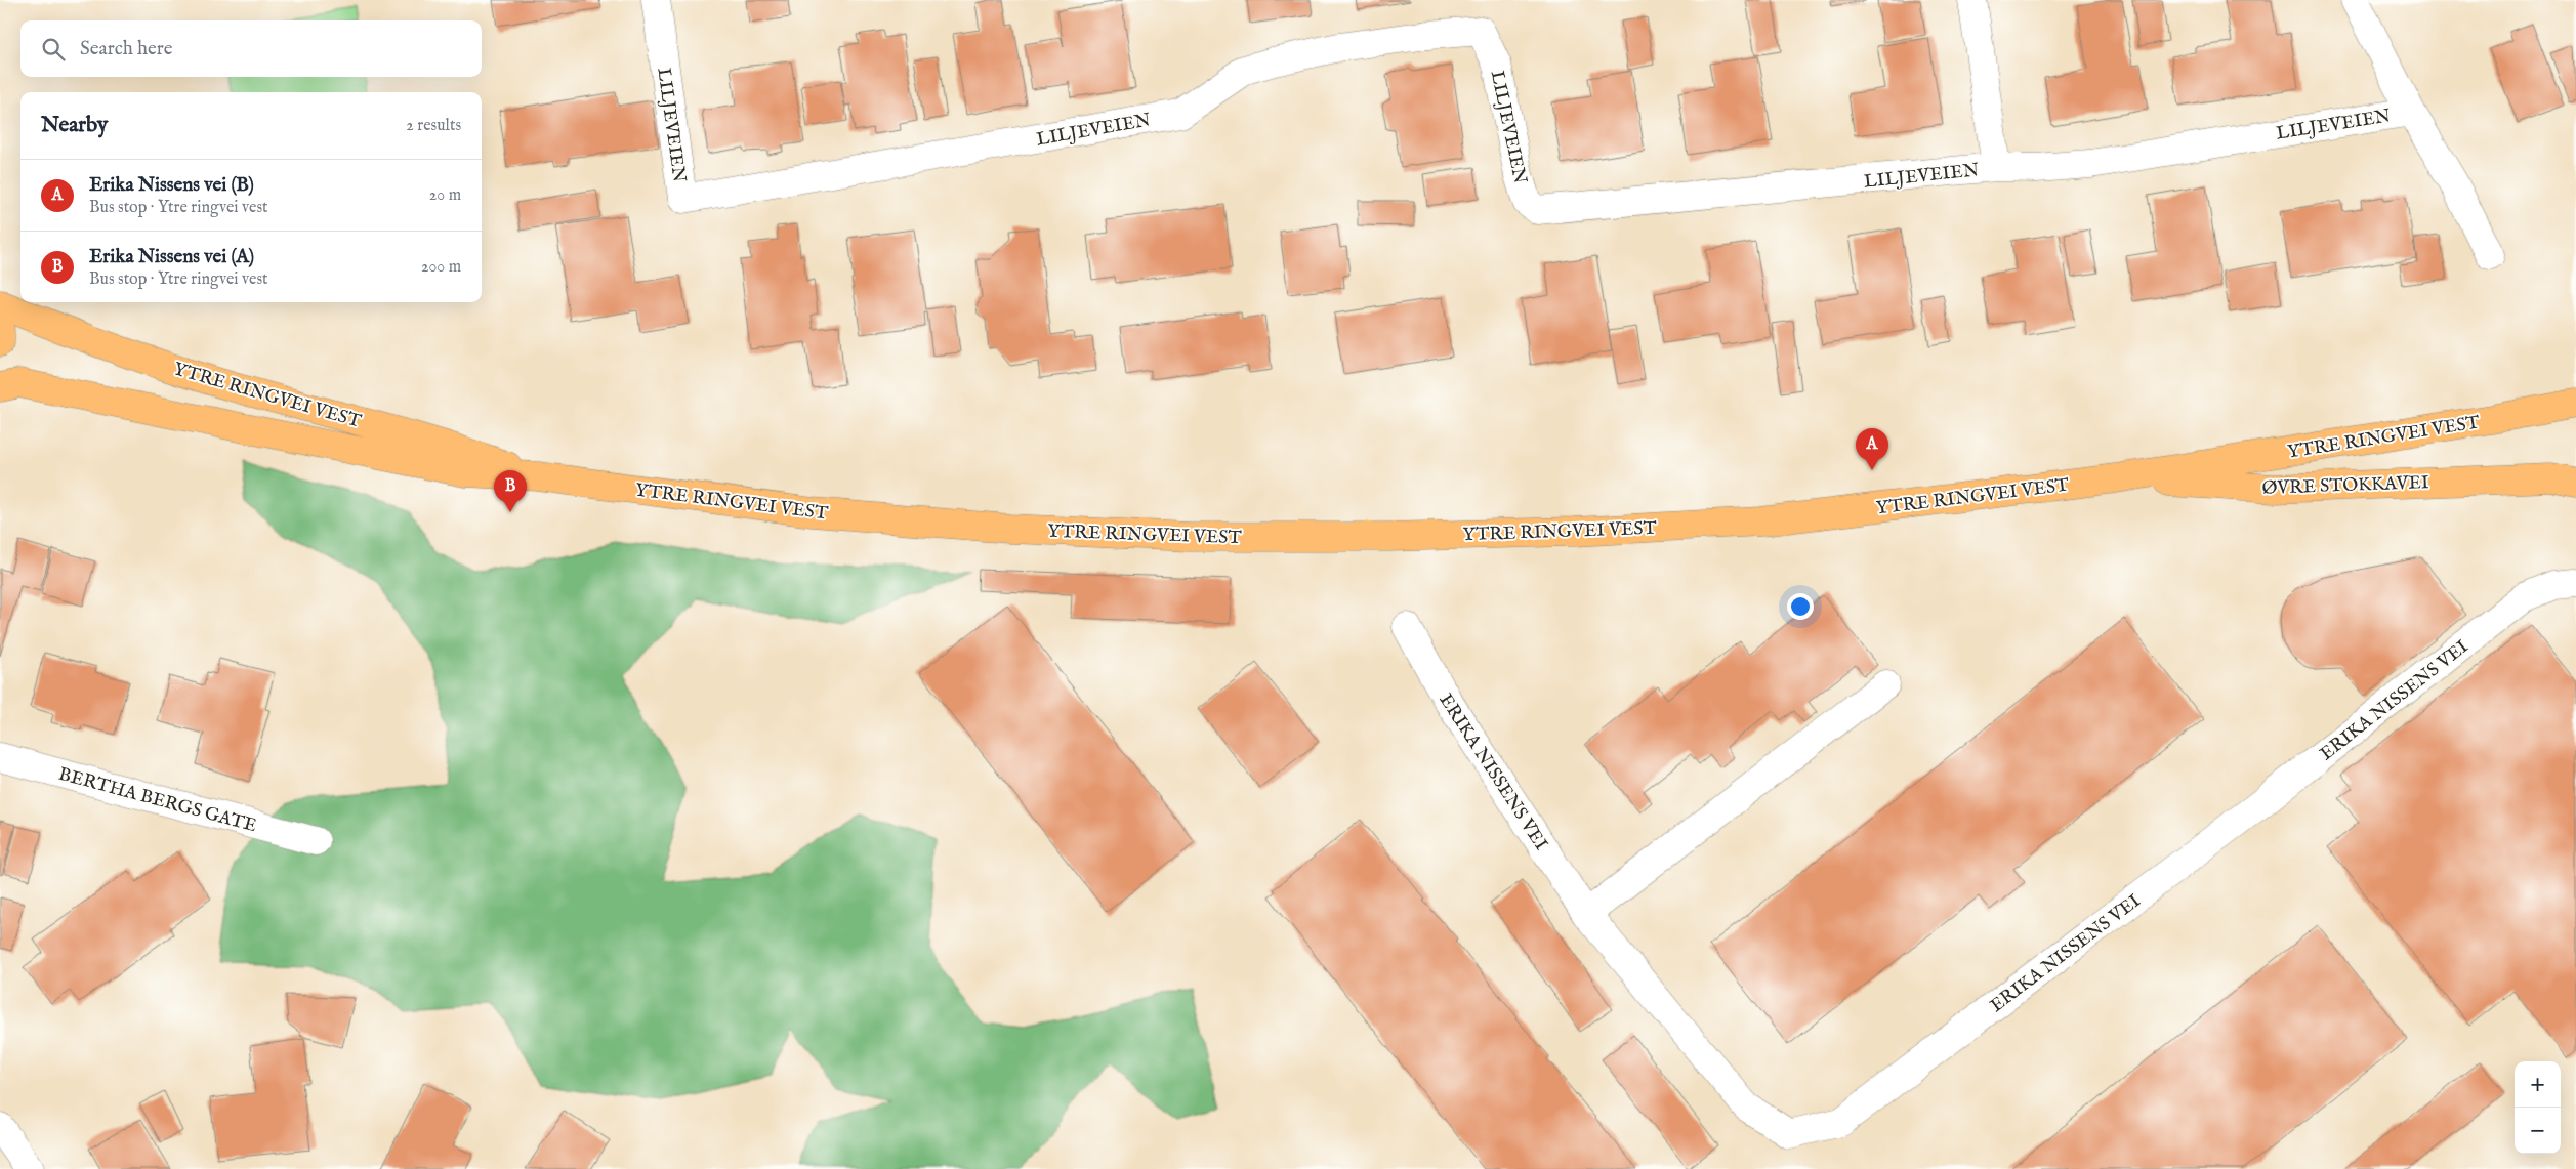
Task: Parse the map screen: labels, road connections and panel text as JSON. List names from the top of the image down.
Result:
{
  "streets": {
    "main road": ["YTRE RINGVEI VEST", "ØVRE STOKKAVEI"],
    "street": ["LILJEVEIEN", "ERIKA NISSENS VEI", "BERTHA BERGS GATE"]
  },
  "crossings": [
    ["YTRE RINGVEI VEST", "ØVRE STOKKAVEI"]
  ],
  "page": {
    "search": "Search here",
    "heading": ["Nearby", "2 results"],
    "list": [
      {
        "mark": "A",
        "name": "Erika Nissens vei (B)",
        "note": "Bus stop · Ytre ringvei vest",
        "value": "20 m"
      },
      {
        "mark": "B",
        "name": "Erika Nissens vei (A)",
        "note": "Bus stop · Ytre ringvei vest",
        "value": "200 m"
      }
    ],
    "pins": ["A", "B"],
    "map_buttons": ["+", "−"]
  }
}
